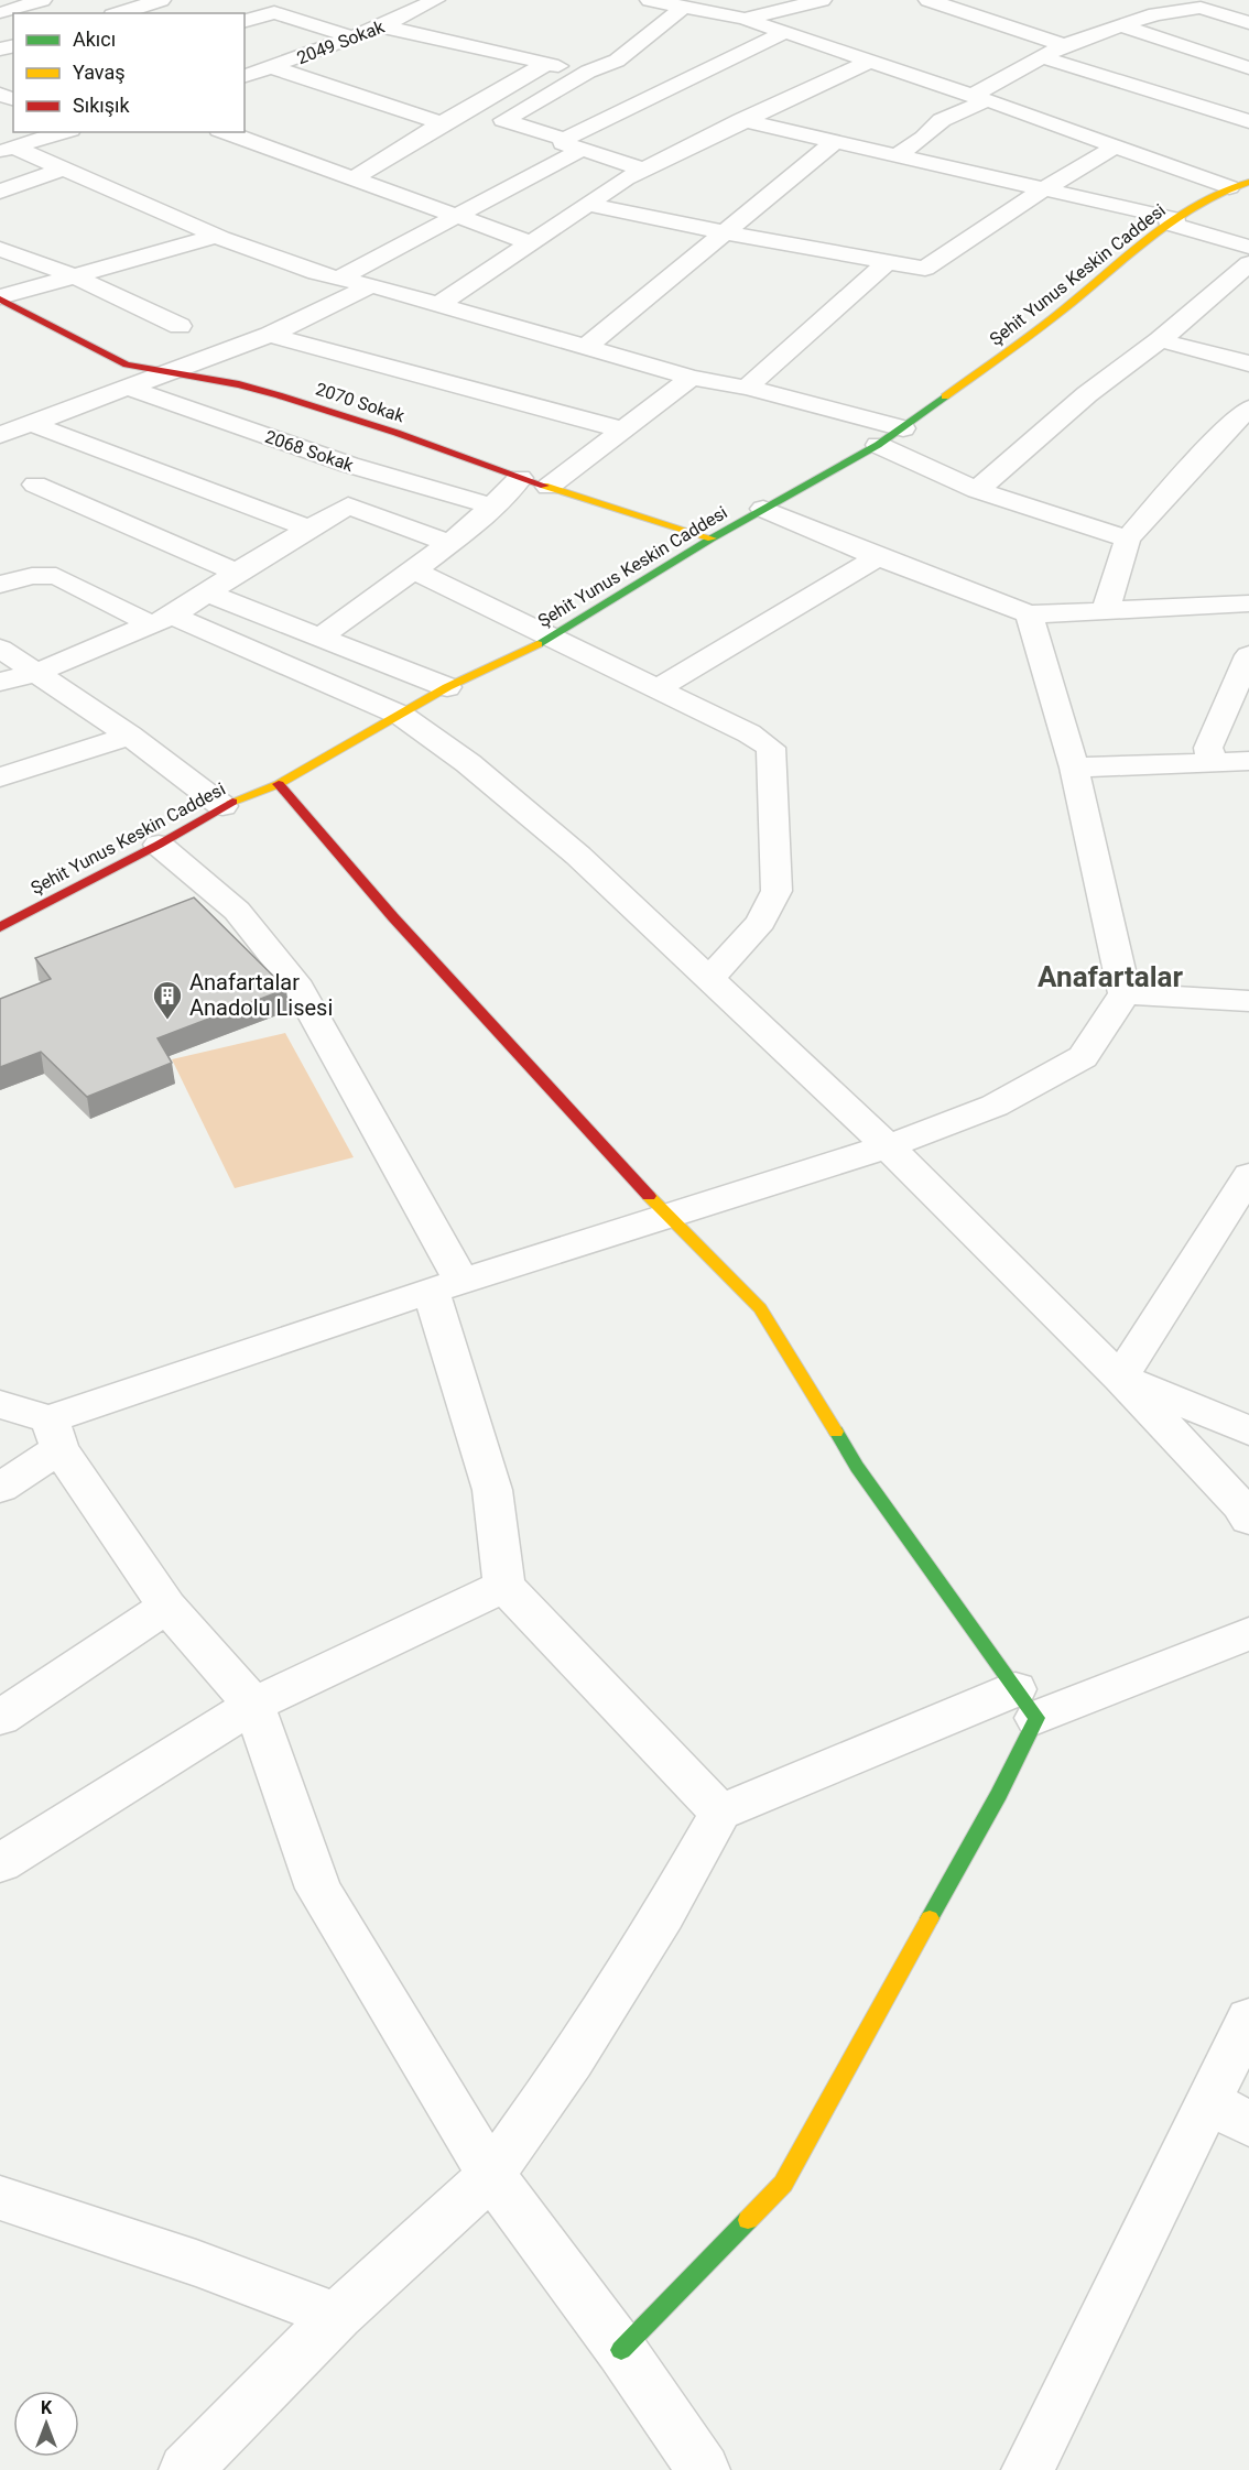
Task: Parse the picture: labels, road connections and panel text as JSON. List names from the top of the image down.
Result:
{
  "streets": {
    "street": [
      "2049 Sokak",
      "Şehit Yunus Keskin Caddesi",
      "2070 Sokak",
      "2068 Sokak"
    ]
  },
  "crossings": [
    ["Şehit Yunus Keskin Caddesi", "2070 Sokak"]
  ],
  "districts": ["Anafartalar"],
  "places": {
    "building": ["Anafartalar Anadolu Lisesi"]
  },
  "legend": ["Akıcı", "Yavaş", "Sıkışık"],
  "north": "top"
}
